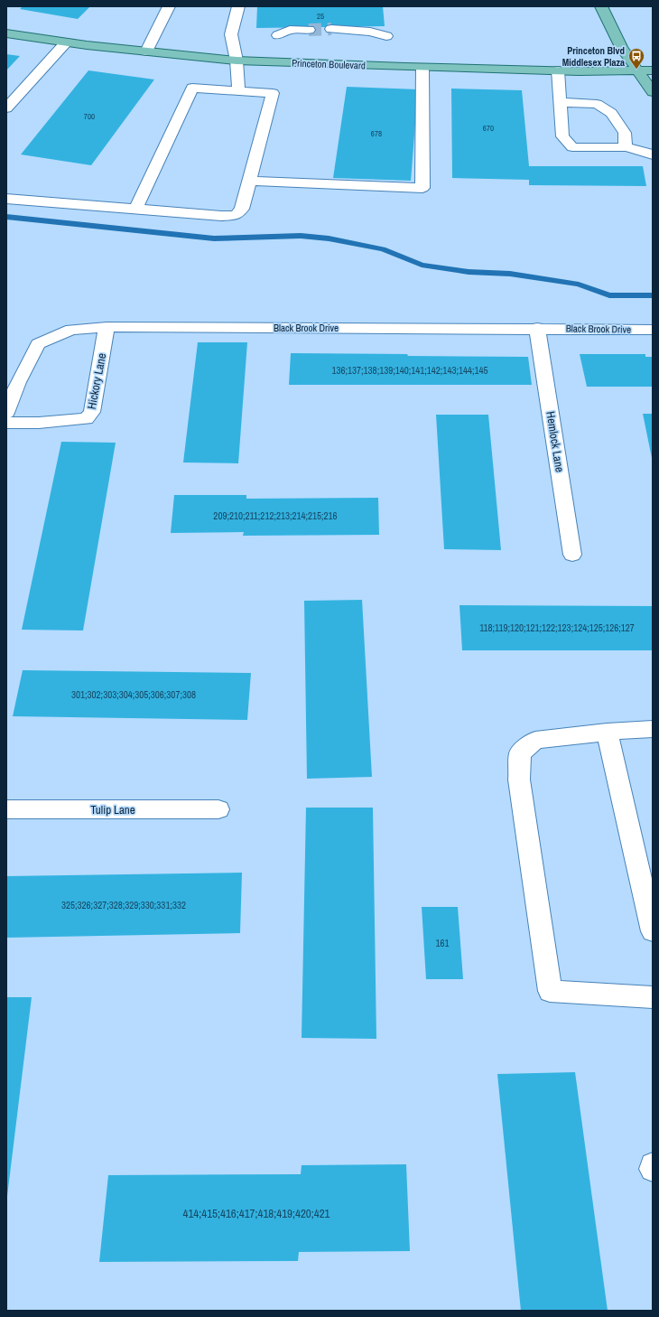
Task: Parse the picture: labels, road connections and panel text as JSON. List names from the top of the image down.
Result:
{
  "streets": {
    "main road": ["Princeton Boulevard"],
    "street": [
      "Black Brook Drive",
      "Hickory Lane",
      "Hemlock Lane",
      "Tulip Lane"
    ]
  },
  "crossings": [
    ["Black Brook Drive", "Hickory Lane"],
    ["Black Brook Drive", "Hemlock Lane"]
  ],
  "places": {
    "bus stop": ["Princeton Blvd Middlesex Plaza"]
  },
  "house_numbers": [
    "25",
    "700",
    "670",
    "678",
    "136;137;138;139;140;141;142;143;144;145",
    "209;210;211;212;213;214;215;216",
    "118;119;120;121;122;123;124;125;126;127",
    "301;302;303;304;305;306;307;308",
    "325;326;327;328;329;330;331;332",
    "161",
    "414;415;416;417;418;419;420;421"
  ]
}
